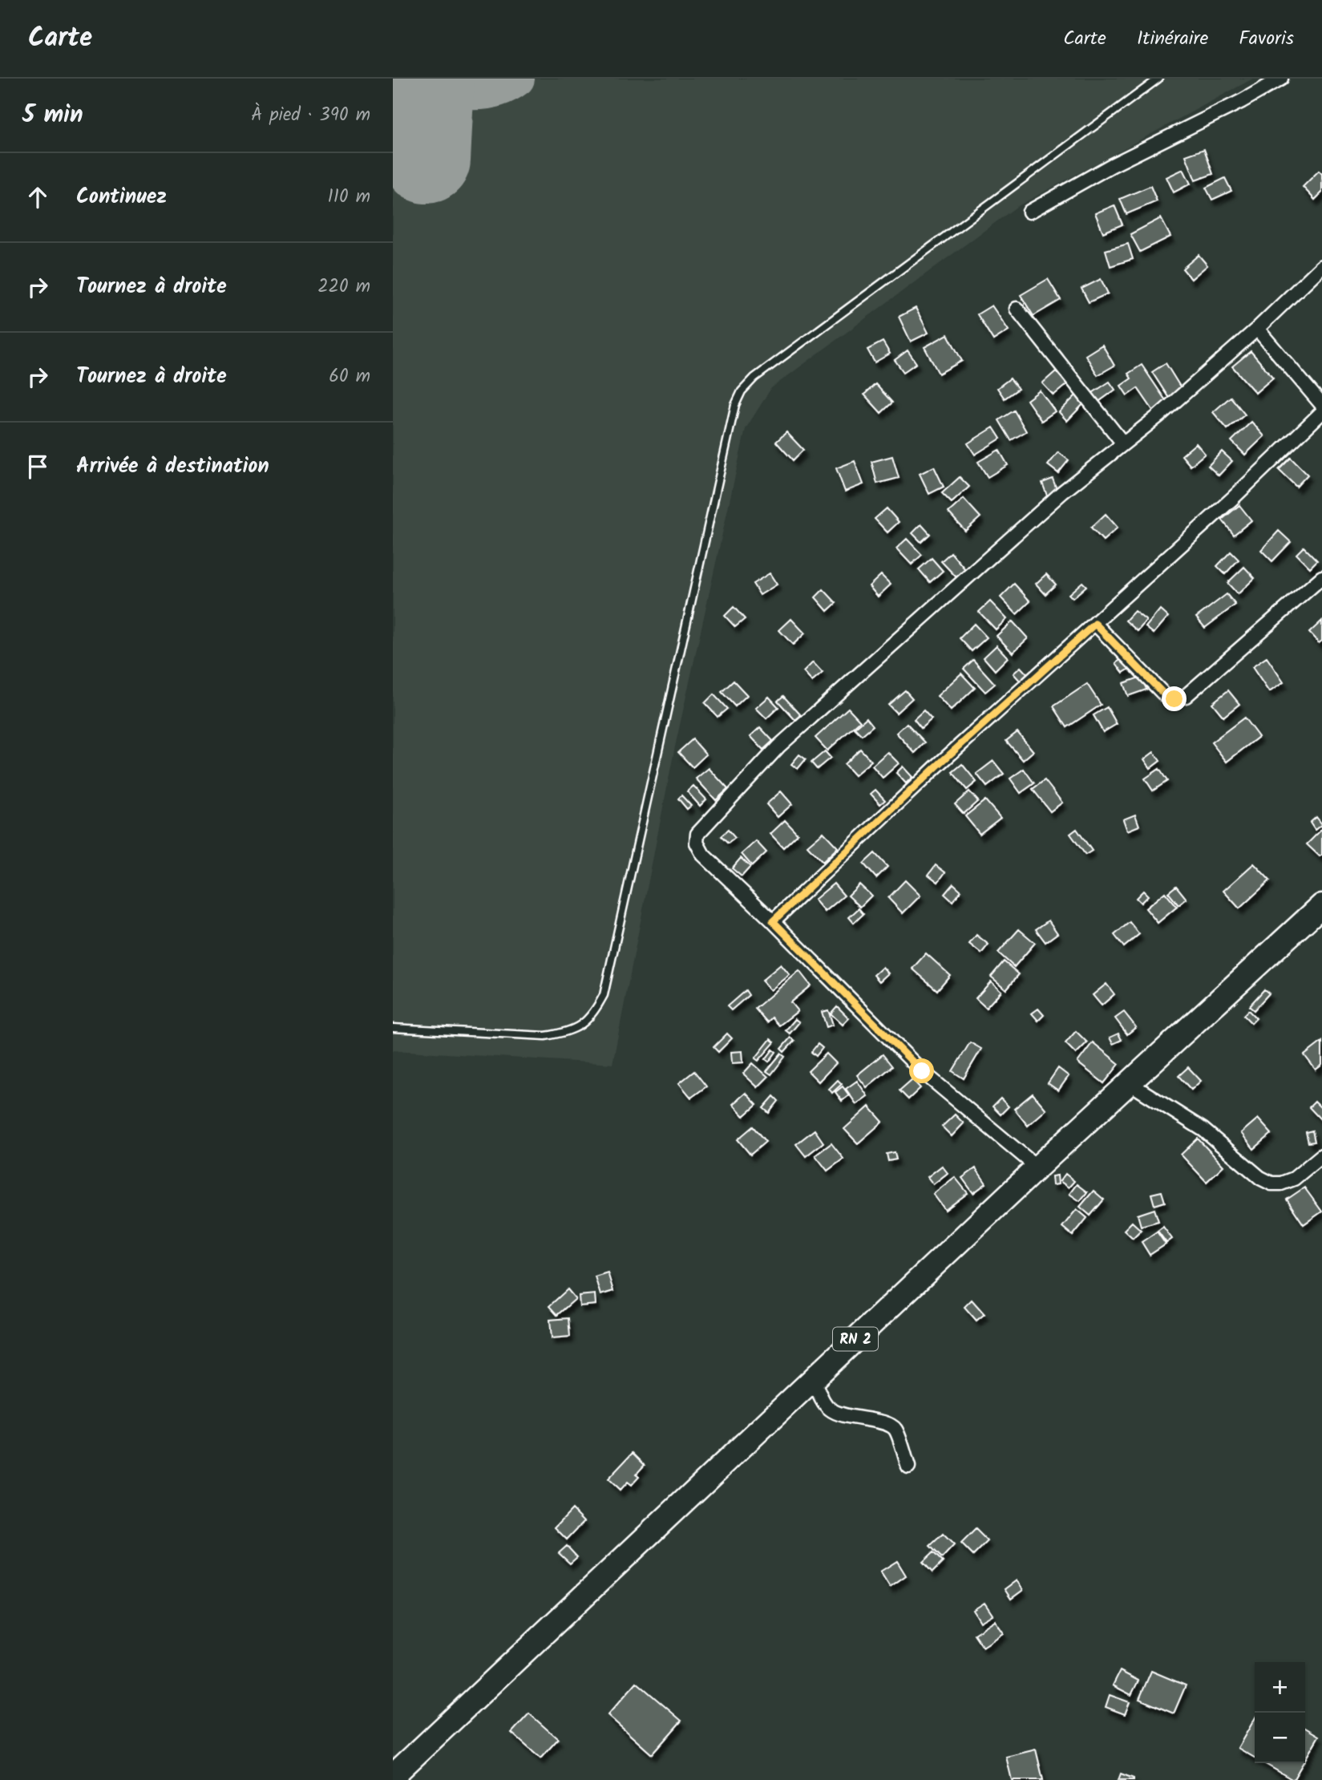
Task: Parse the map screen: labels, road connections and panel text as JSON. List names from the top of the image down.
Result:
{
  "streets": {
    "highway": ["RN 2"]
  },
  "page": {
    "header": "Carte",
    "nav": ["Carte", "Itinéraire", "Favoris"],
    "heading": ["5 min", "À pied · 390 m"],
    "list": [
      ["Continuez", "110 m"],
      ["Tournez à droite", "220 m"],
      ["Tournez à droite", "60 m"],
      "Arrivée à destination"
    ],
    "map_buttons": ["+", "−"]
  }
}
